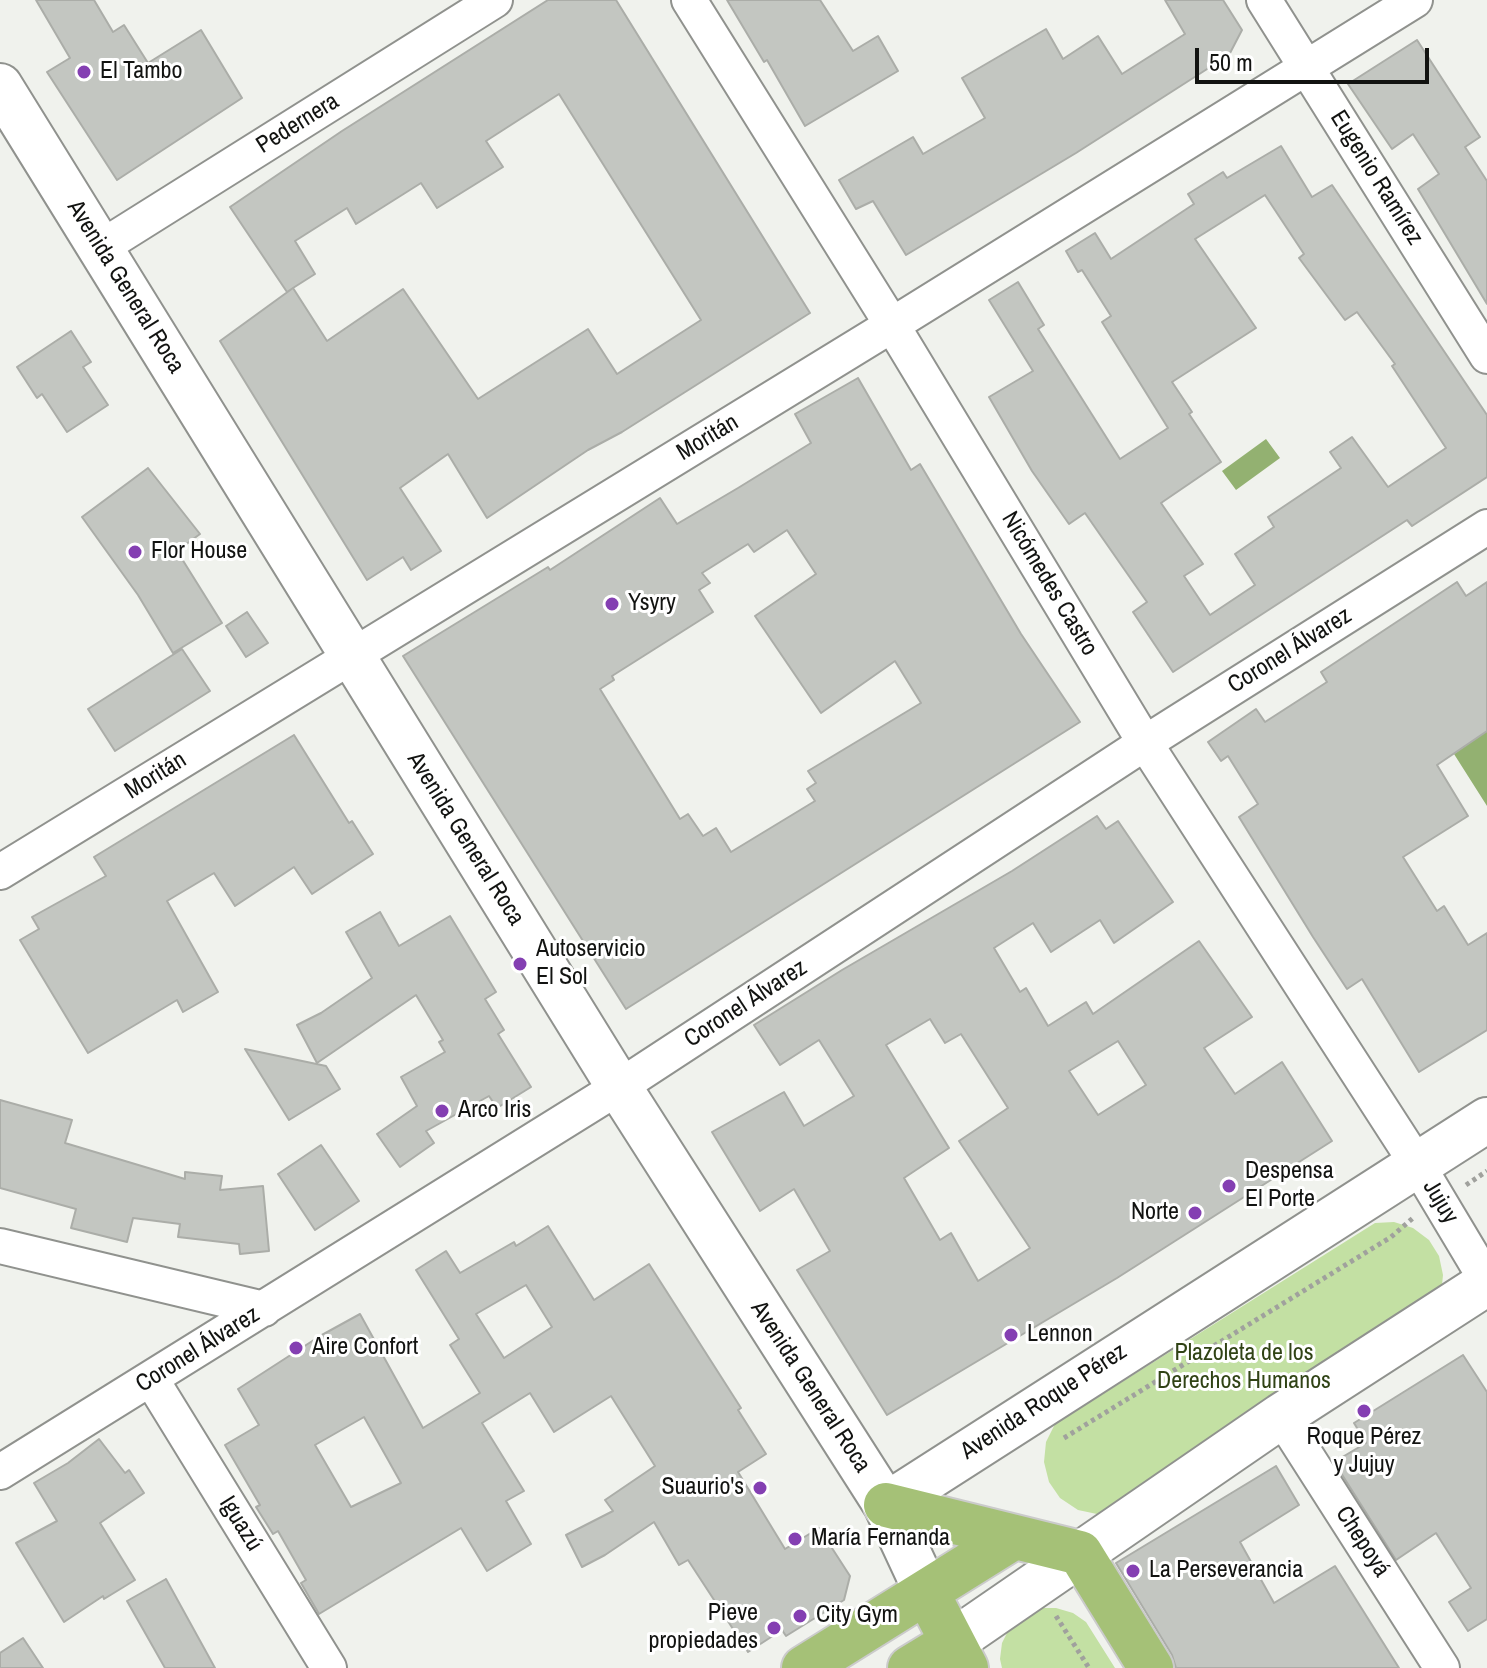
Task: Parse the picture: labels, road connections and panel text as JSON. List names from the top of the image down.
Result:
{
  "streets": {
    "main road": ["Avenida General Roca", "Avenida Roque Pérez"],
    "street": [
      "Pedernera",
      "Eugenio Ramírez",
      "Moritán",
      "Nicómedes Castro",
      "Coronel Álvarez",
      "Jujuy",
      "Iguazú",
      "Chepoyá"
    ]
  },
  "crossings": [
    ["Pedernera", "Avenida General Roca"],
    ["Eugenio Ramírez", "Moritán"],
    ["Avenida General Roca", "Moritán"],
    ["Avenida General Roca", "Coronel Álvarez"],
    ["Avenida General Roca", "Avenida Roque Pérez"],
    ["Moritán", "Nicómedes Castro"],
    ["Nicómedes Castro", "Coronel Álvarez"],
    ["Nicómedes Castro", "Jujuy"],
    ["Nicómedes Castro", "Avenida Roque Pérez"],
    ["Coronel Álvarez", "Iguazú"],
    ["Jujuy", "Avenida Roque Pérez"]
  ],
  "parks": ["Plazoleta de los Derechos Humanos"],
  "places": [
    "El Tambo",
    "Flor House",
    "Ysyry",
    "Autoservicio El Sol",
    "Arco Iris",
    "Despensa El Porte",
    "Norte",
    "Lennon",
    "Aire Confort",
    "Roque Pérez y Jujuy",
    "Suaurio's",
    "María Fernanda",
    "La Perseverancia",
    "City Gym",
    "Pieve propiedades"
  ],
  "scale_bar": "50 m"
}
